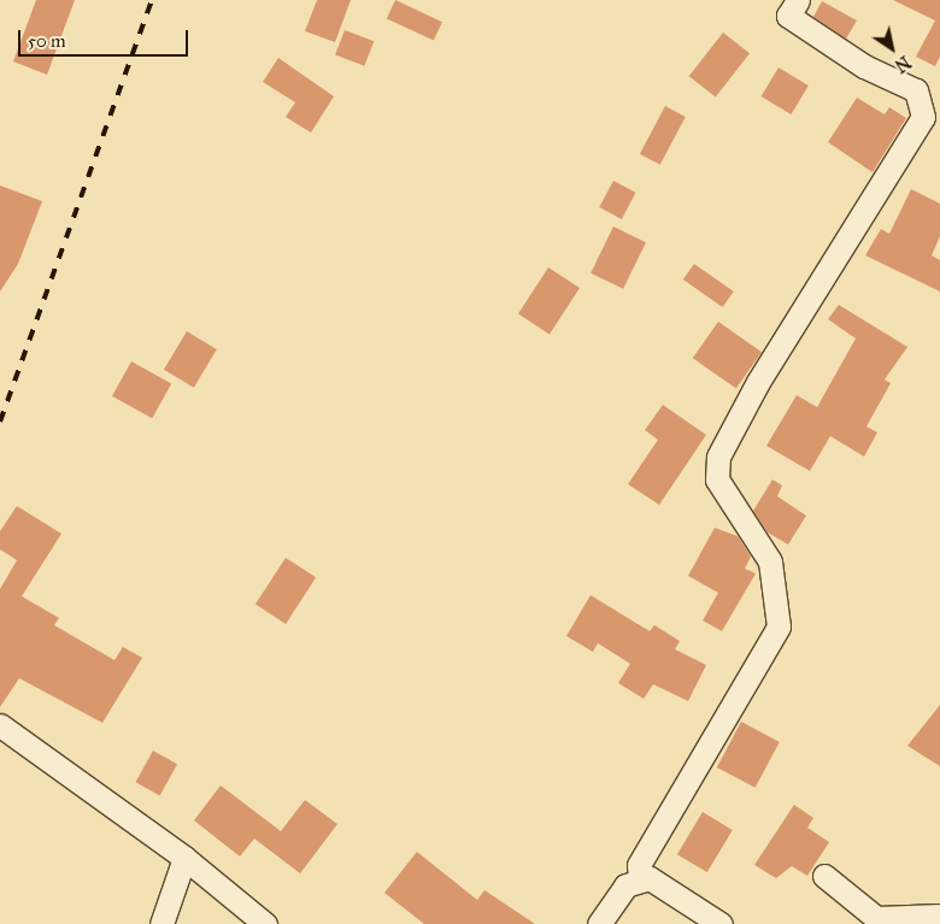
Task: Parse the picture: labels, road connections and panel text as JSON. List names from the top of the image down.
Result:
{
  "scale_bar": "50 m",
  "north": "bottom right"
}
